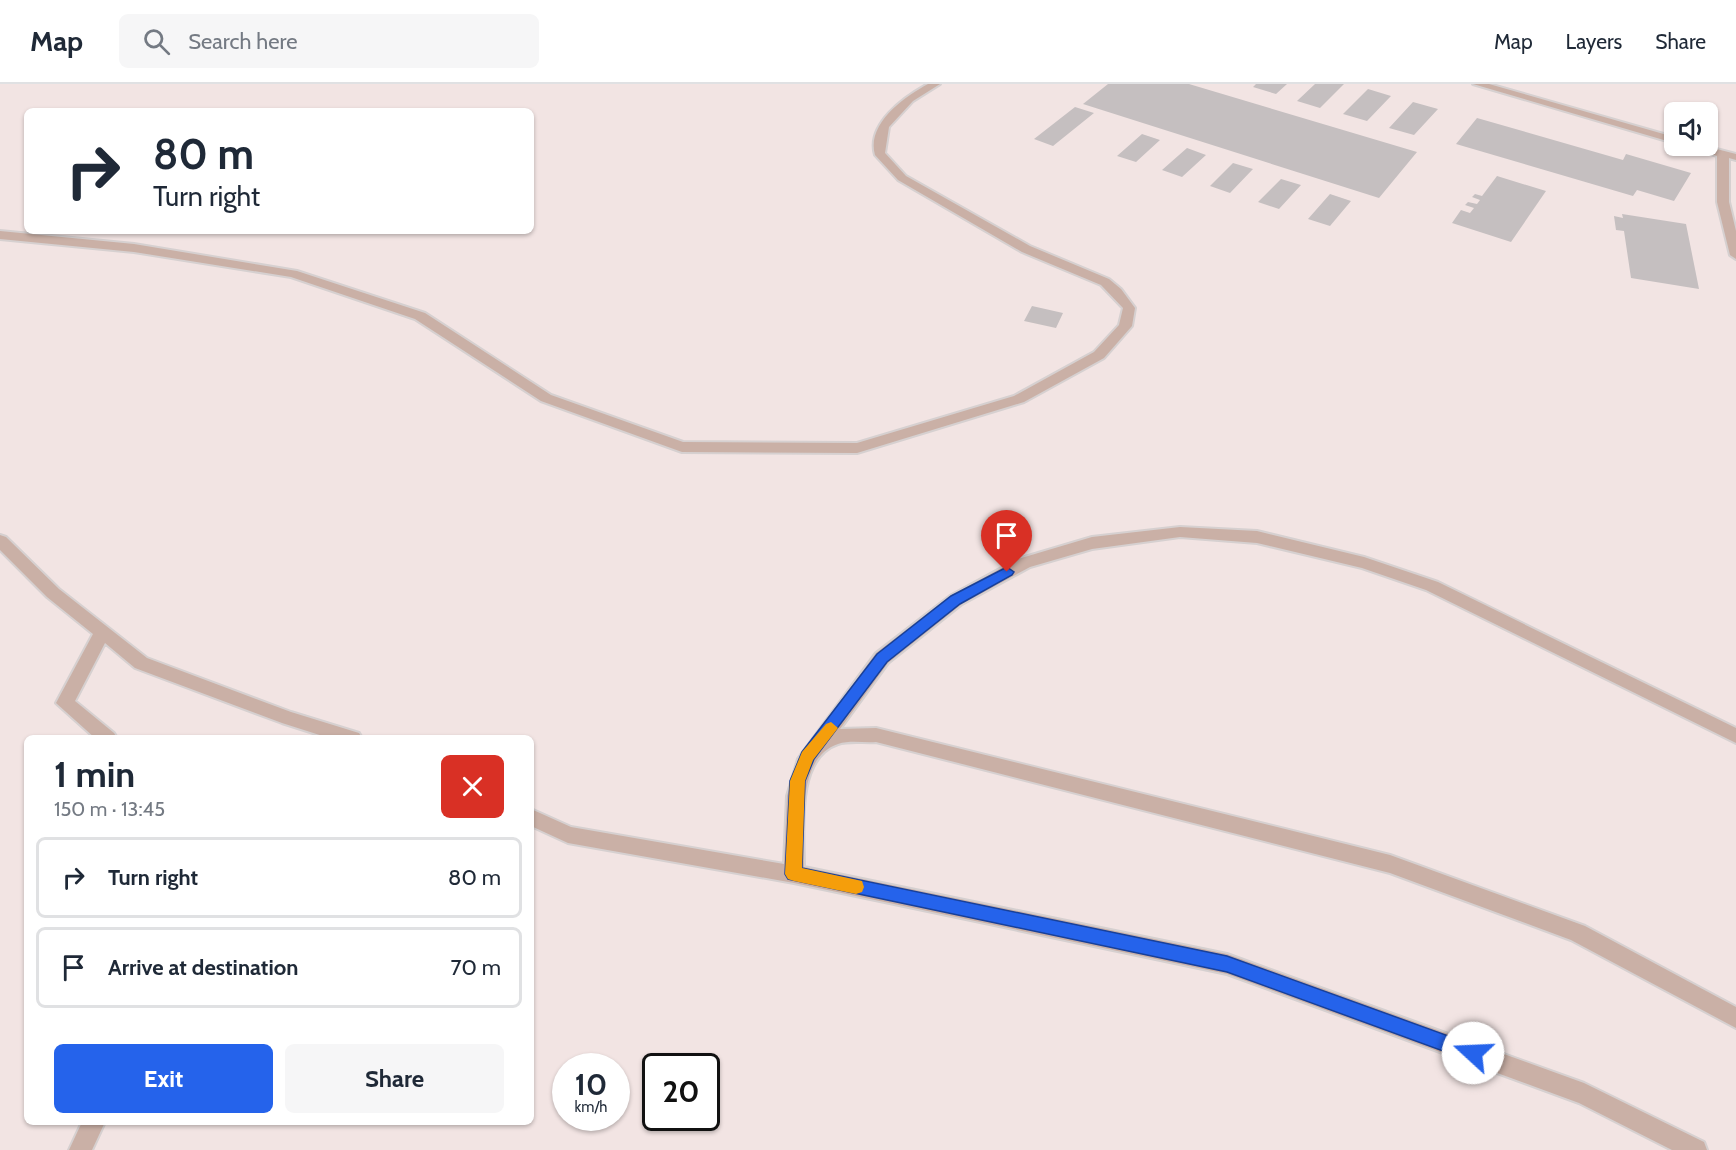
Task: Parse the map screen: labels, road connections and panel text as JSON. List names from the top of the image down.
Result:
{
  "page": {
    "header": "Map",
    "search": "Search here",
    "nav": ["Map", "Layers", "Share"],
    "turn": ["80 m", "Turn right"],
    "heading": ["1 min", "150 m · 13:45"],
    "list": [
      {
        "name": "Turn right",
        "value": "80 m"
      },
      {
        "name": "Arrive at destination",
        "value": "70 m"
      }
    ],
    "buttons": ["Exit", "Share"],
    "speed": "10 km/h",
    "limit": "20"
  }
}
